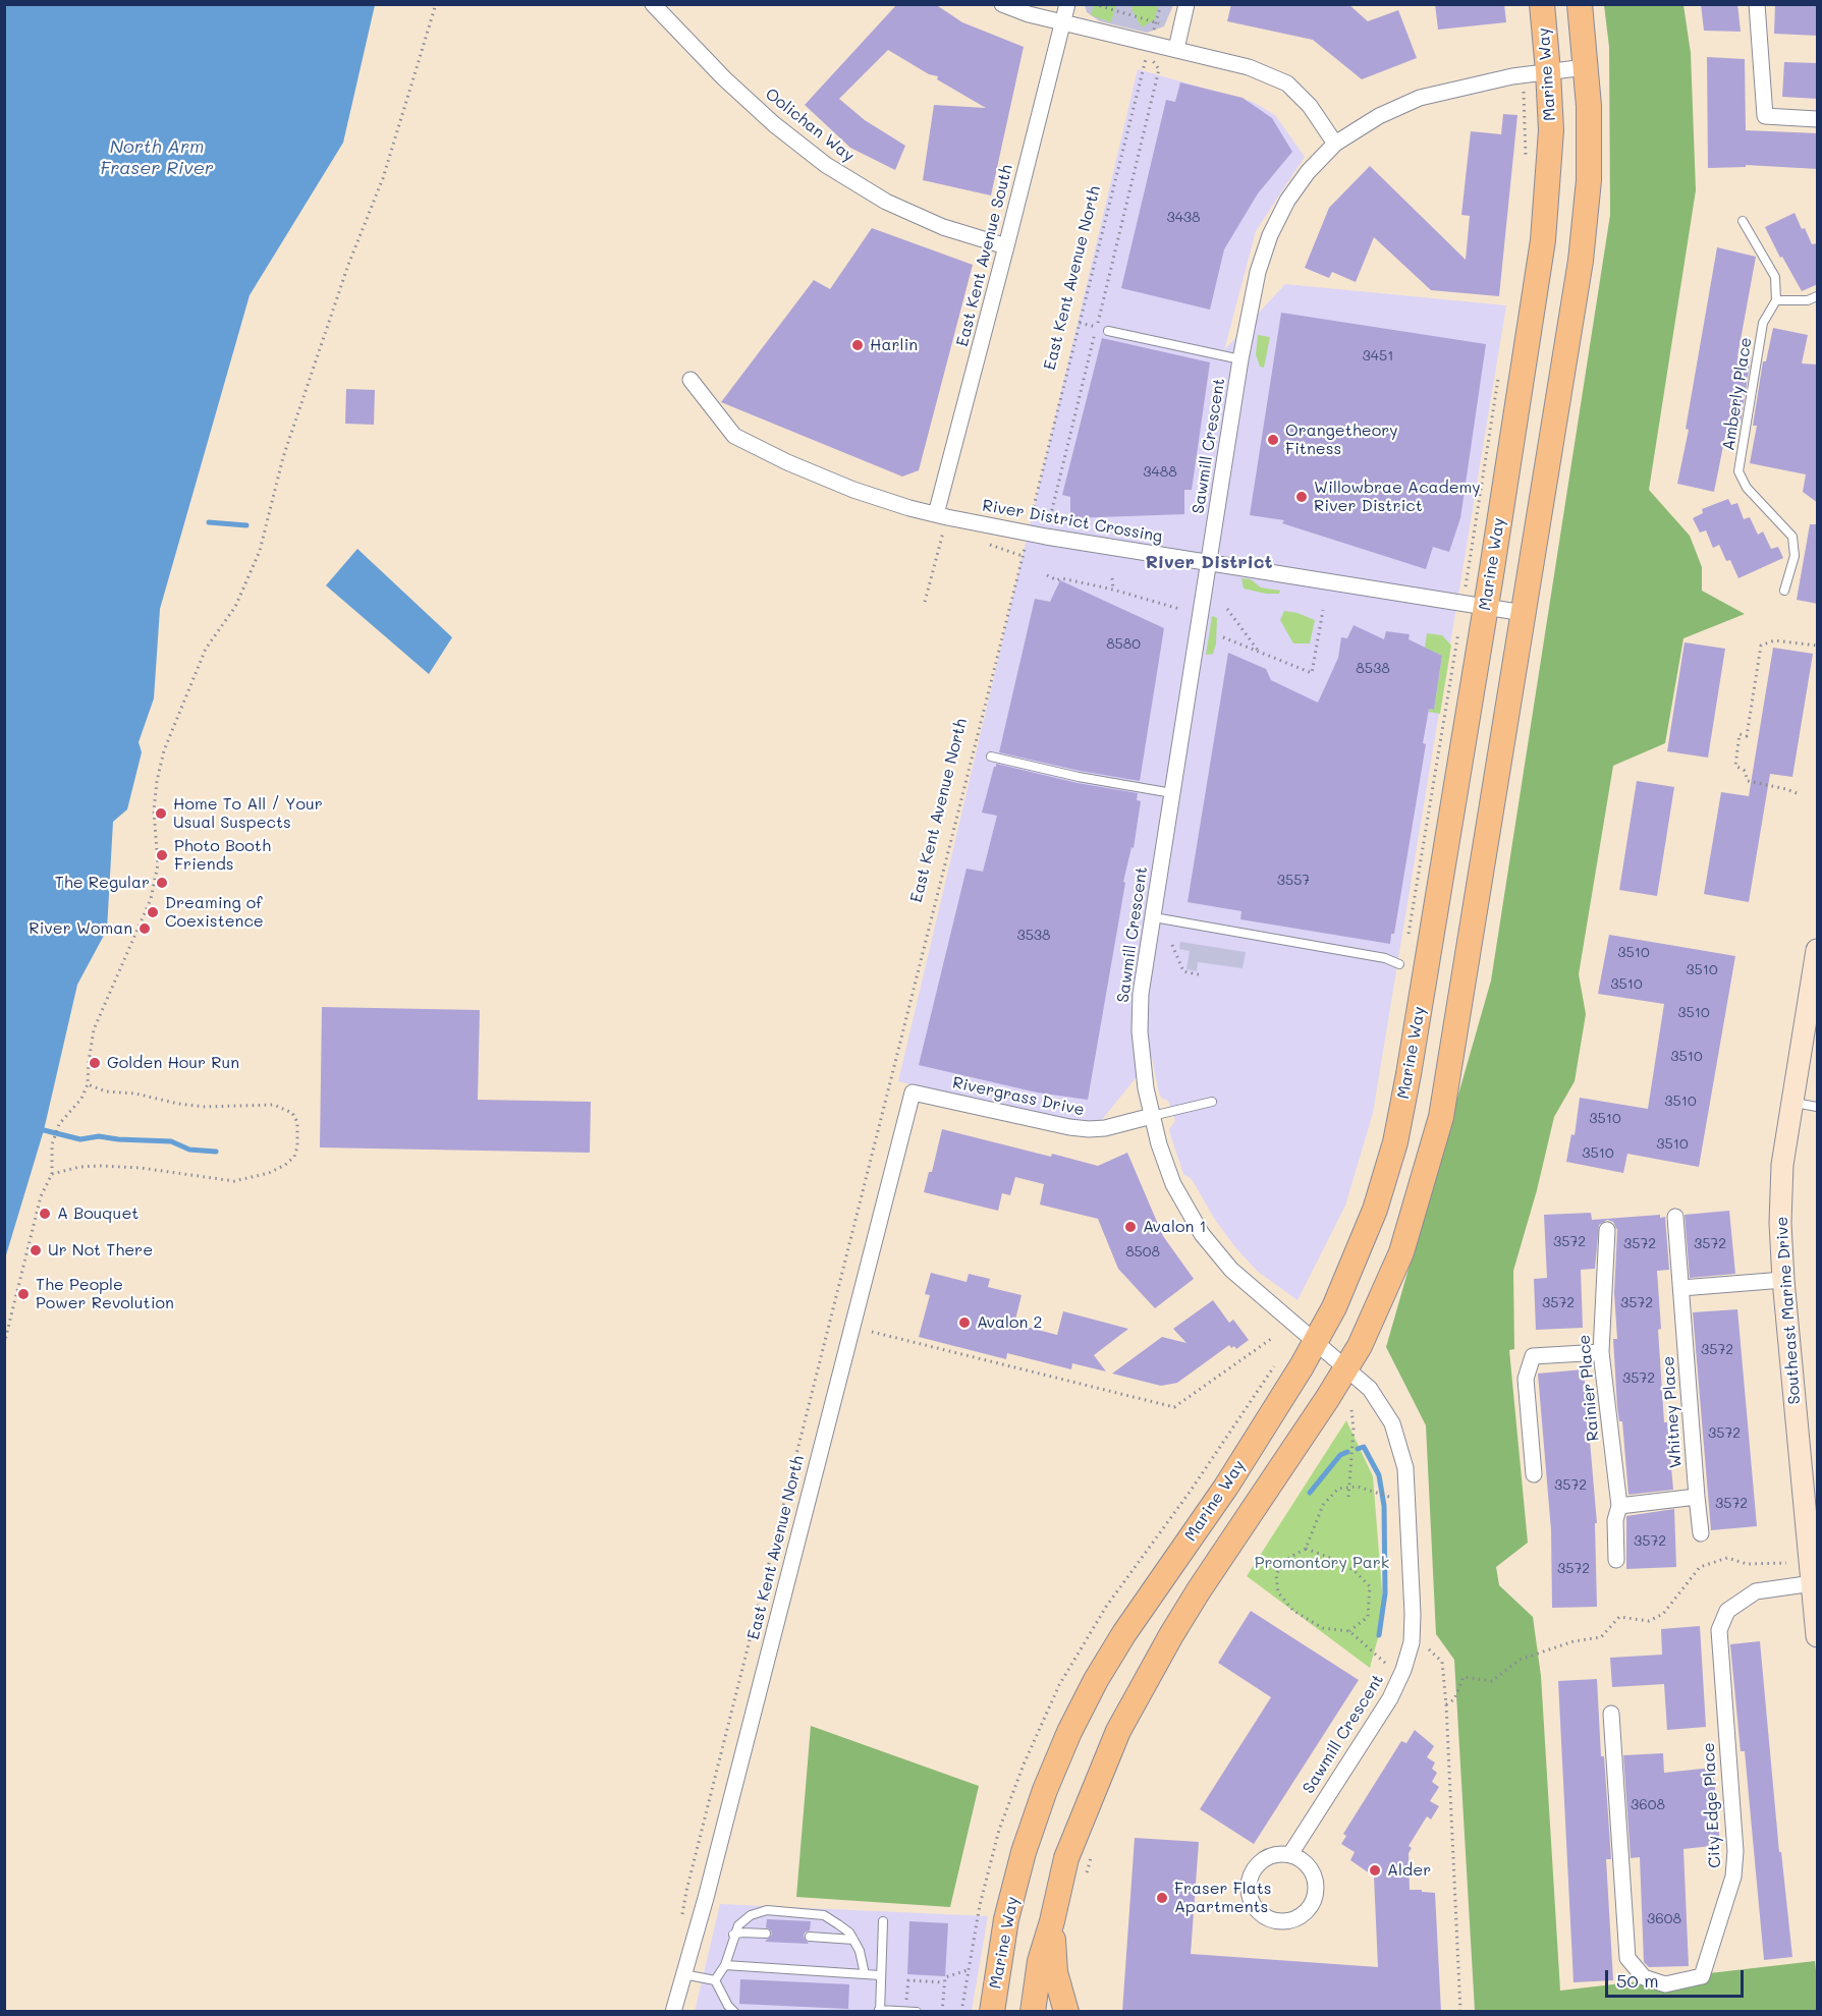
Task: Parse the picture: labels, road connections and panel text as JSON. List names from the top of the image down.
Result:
{
  "streets": {
    "main road": ["Marine Way"],
    "street": [
      "Oolichan Way",
      "East Kent Avenue South",
      "East Kent Avenue North",
      "Sawmill Crescent",
      "River District Crossing",
      "Rivergrass Drive",
      "Southeast Marine Drive",
      "Rainier Place",
      "Whitney Place",
      "City Edge Place"
    ],
    "lane": ["Amberly Place"]
  },
  "crossings": [
    ["Marine Way", "Sawmill Crescent"],
    ["Marine Way", "River District Crossing"],
    ["Oolichan Way", "East Kent Avenue South"],
    ["East Kent Avenue South", "River District Crossing"],
    ["East Kent Avenue North", "Rivergrass Drive"],
    ["Sawmill Crescent", "River District Crossing"],
    ["Sawmill Crescent", "Rivergrass Drive"],
    ["Southeast Marine Drive", "City Edge Place"]
  ],
  "districts": ["River District"],
  "water": ["North Arm Fraser River"],
  "parks": ["Promontory Park"],
  "places": [
    "Harlin",
    "Orangetheory Fitness",
    "Willowbrae Academy River District",
    "Home To All / Your Usual Suspects",
    "Photo Booth Friends",
    "The Regular",
    "Dreaming of Coexistence",
    "River Woman",
    "Golden Hour Run",
    "A Bouquet",
    "Avalon 1",
    "Ur Not There",
    "The People Power Revolution",
    "Avalon 2",
    "Alder",
    "Fraser Flats Apartments"
  ],
  "house_numbers": [
    "3438",
    "3451",
    "3488",
    "8580",
    "8538",
    "3557",
    "3538",
    "3510",
    "3510",
    "3510",
    "3510",
    "3510",
    "3510",
    "3510",
    "3510",
    "3510",
    "3572",
    "3572",
    "3572",
    "8508",
    "3572",
    "3572",
    "3572",
    "3572",
    "3572",
    "3572",
    "3572",
    "3572",
    "3572",
    "3608",
    "3608"
  ],
  "scale_bar": "50 m"
}
